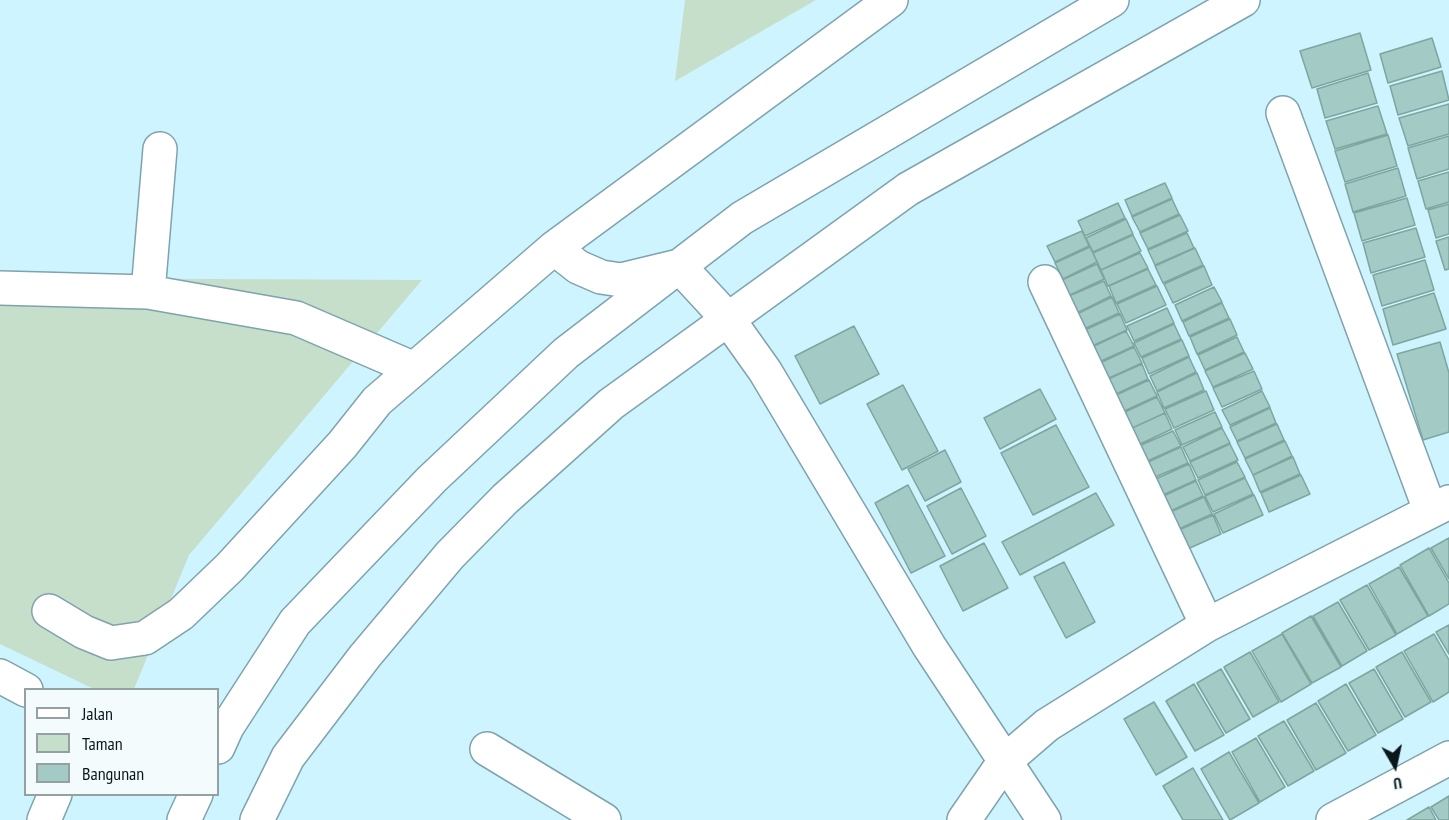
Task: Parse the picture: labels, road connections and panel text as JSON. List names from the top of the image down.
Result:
{
  "legend": ["Jalan", "Taman", "Bangunan"],
  "north": "bottom"
}
